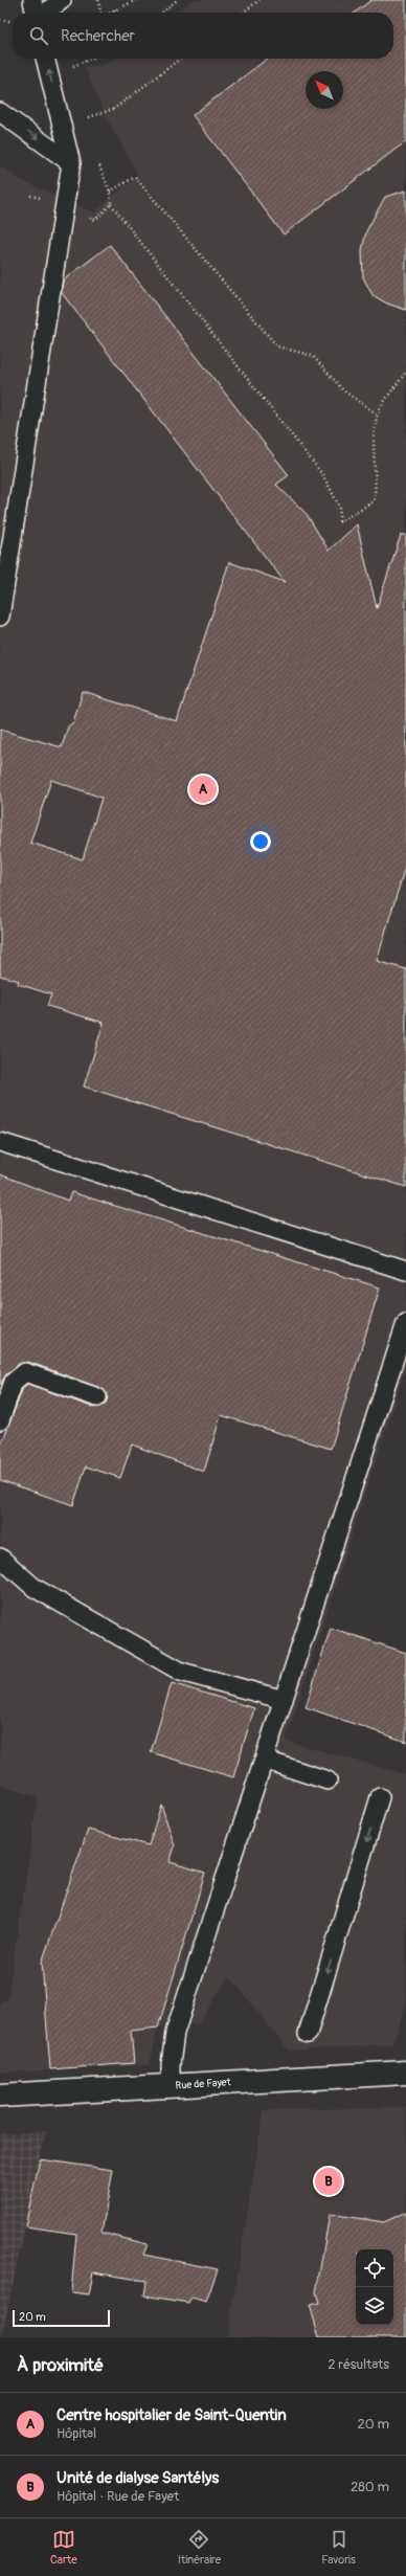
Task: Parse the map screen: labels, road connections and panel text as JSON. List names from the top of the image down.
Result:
{
  "streets": {
    "main road": ["Rue de Fayet"]
  },
  "scale_bar": "20 m",
  "north": "top left",
  "page": {
    "search": "Rechercher",
    "pins": ["A", "B"],
    "scale": "20 m",
    "heading": ["À proximité", "2 résultats"],
    "list": [
      {
        "mark": "A",
        "name": "Centre hospitalier de Saint-Quentin",
        "note": "Hôpital",
        "value": "20 m"
      },
      {
        "mark": "B",
        "name": "Unité de dialyse Santélys",
        "note": "Hôpital · Rue de Fayet",
        "value": "280 m"
      }
    ],
    "nav": ["Carte", "Itinéraire", "Favoris"]
  }
}
